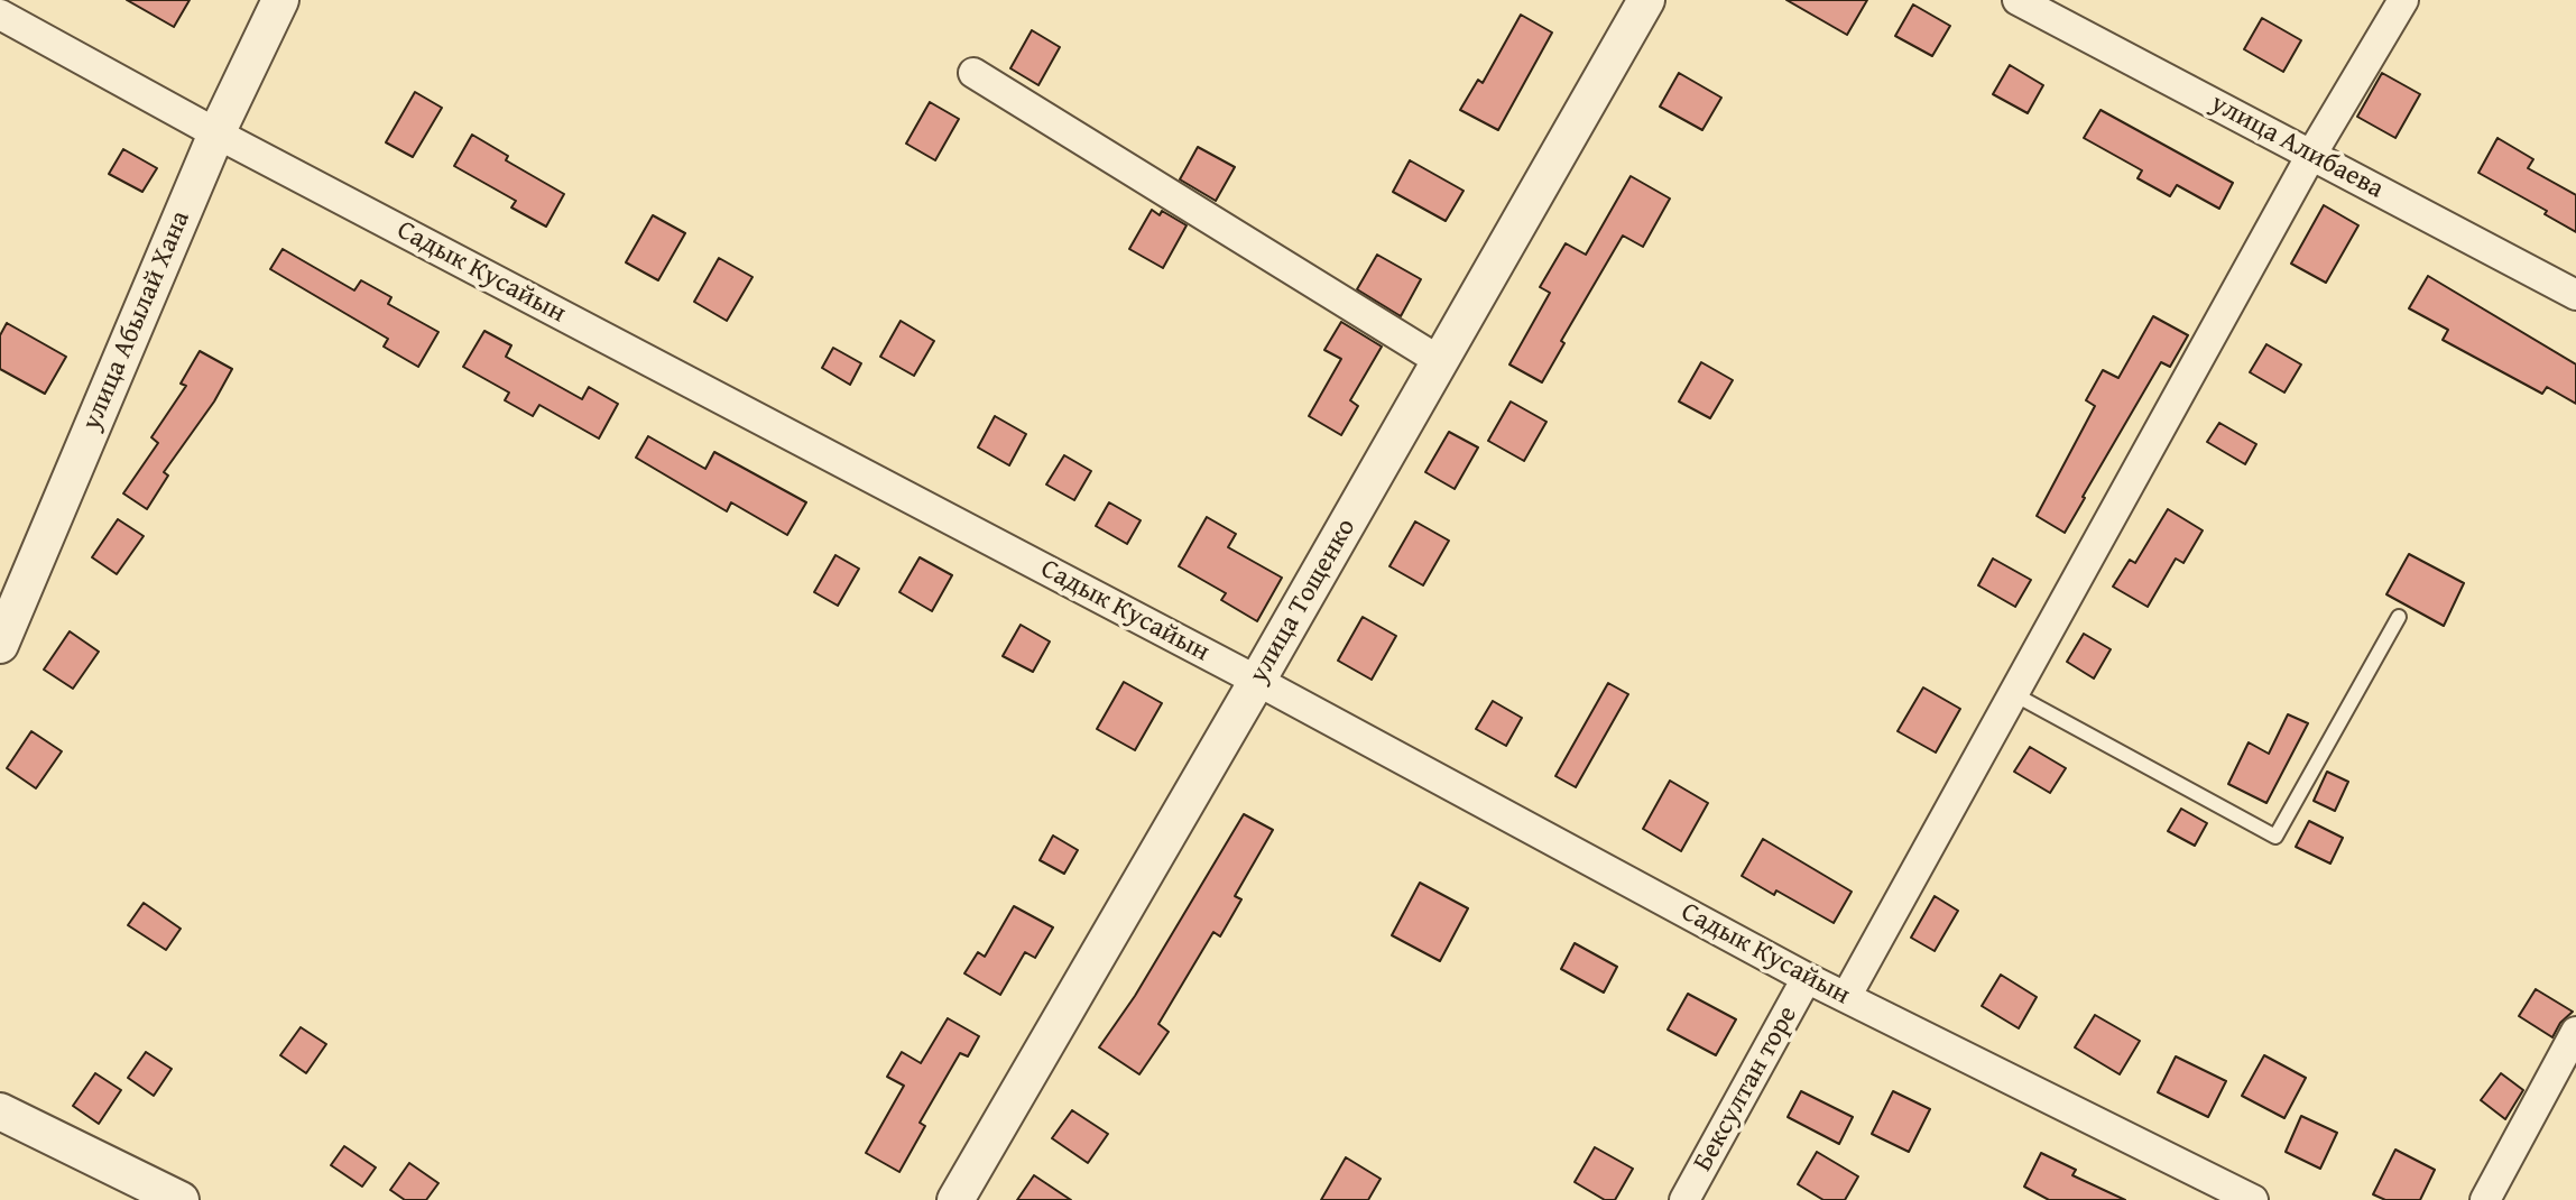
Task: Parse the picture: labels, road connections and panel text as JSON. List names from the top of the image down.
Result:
{
  "streets": {
    "street": [
      "улица Алибаева",
      "Садык Кусайын",
      "улица Абылай Хана",
      "улица Тощенко",
      "Бексултан торе"
    ]
  },
  "crossings": [
    ["Садык Кусайын", "улица Абылай Хана"],
    ["Садык Кусайын", "улица Тощенко"],
    ["Садык Кусайын", "Бексултан торе"]
  ]
}
